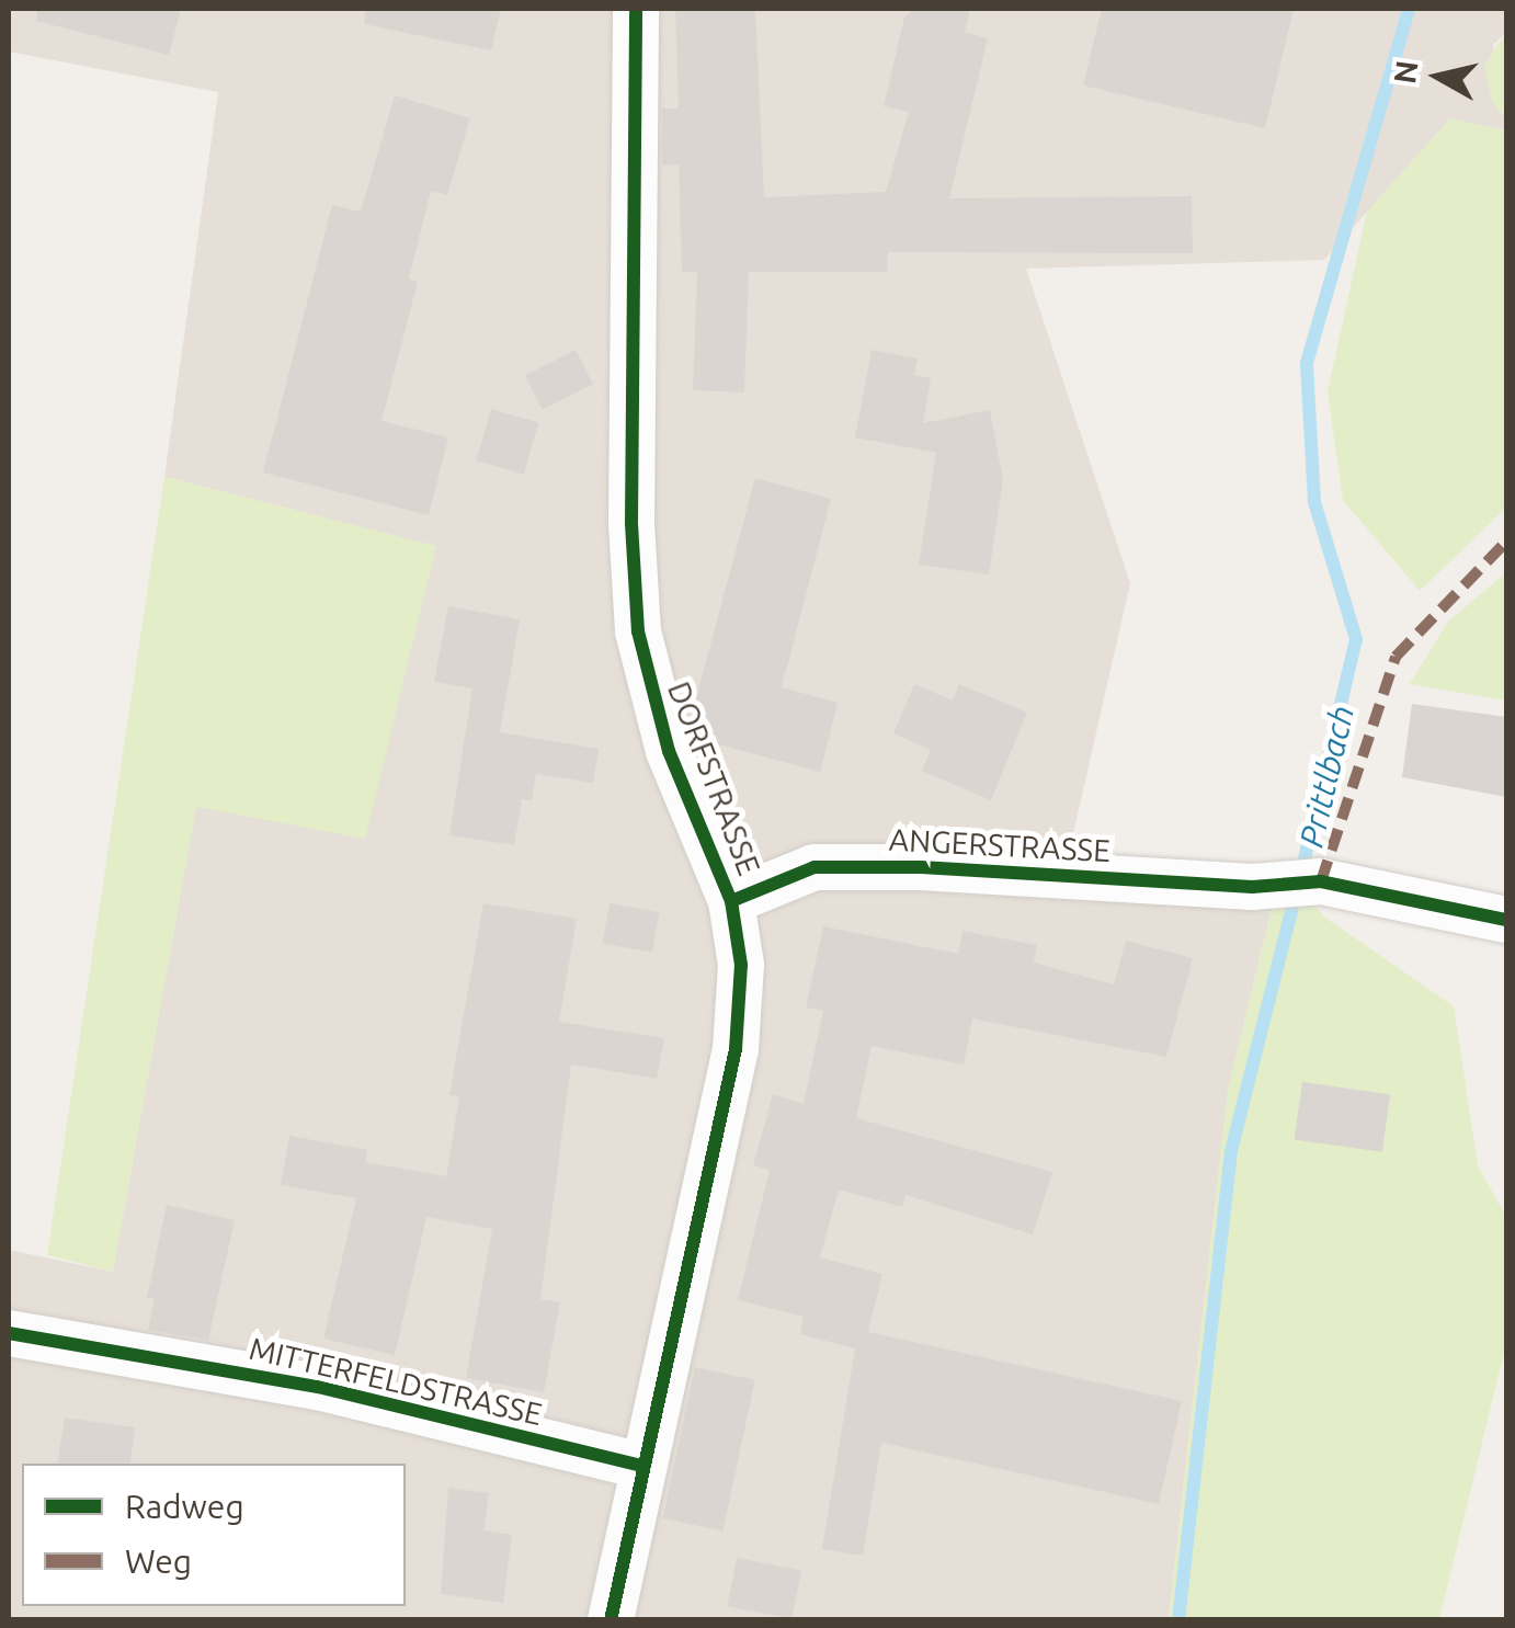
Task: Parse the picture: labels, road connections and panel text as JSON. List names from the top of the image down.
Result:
{
  "streets": {
    "street": ["DORFSTRASSE", "ANGERSTRASSE", "MITTERFELDSTRASSE"]
  },
  "crossings": [
    ["DORFSTRASSE", "ANGERSTRASSE"],
    ["DORFSTRASSE", "MITTERFELDSTRASSE"]
  ],
  "water": ["Prittlbach"],
  "legend": ["Radweg", "Weg"],
  "north": "left"
}
